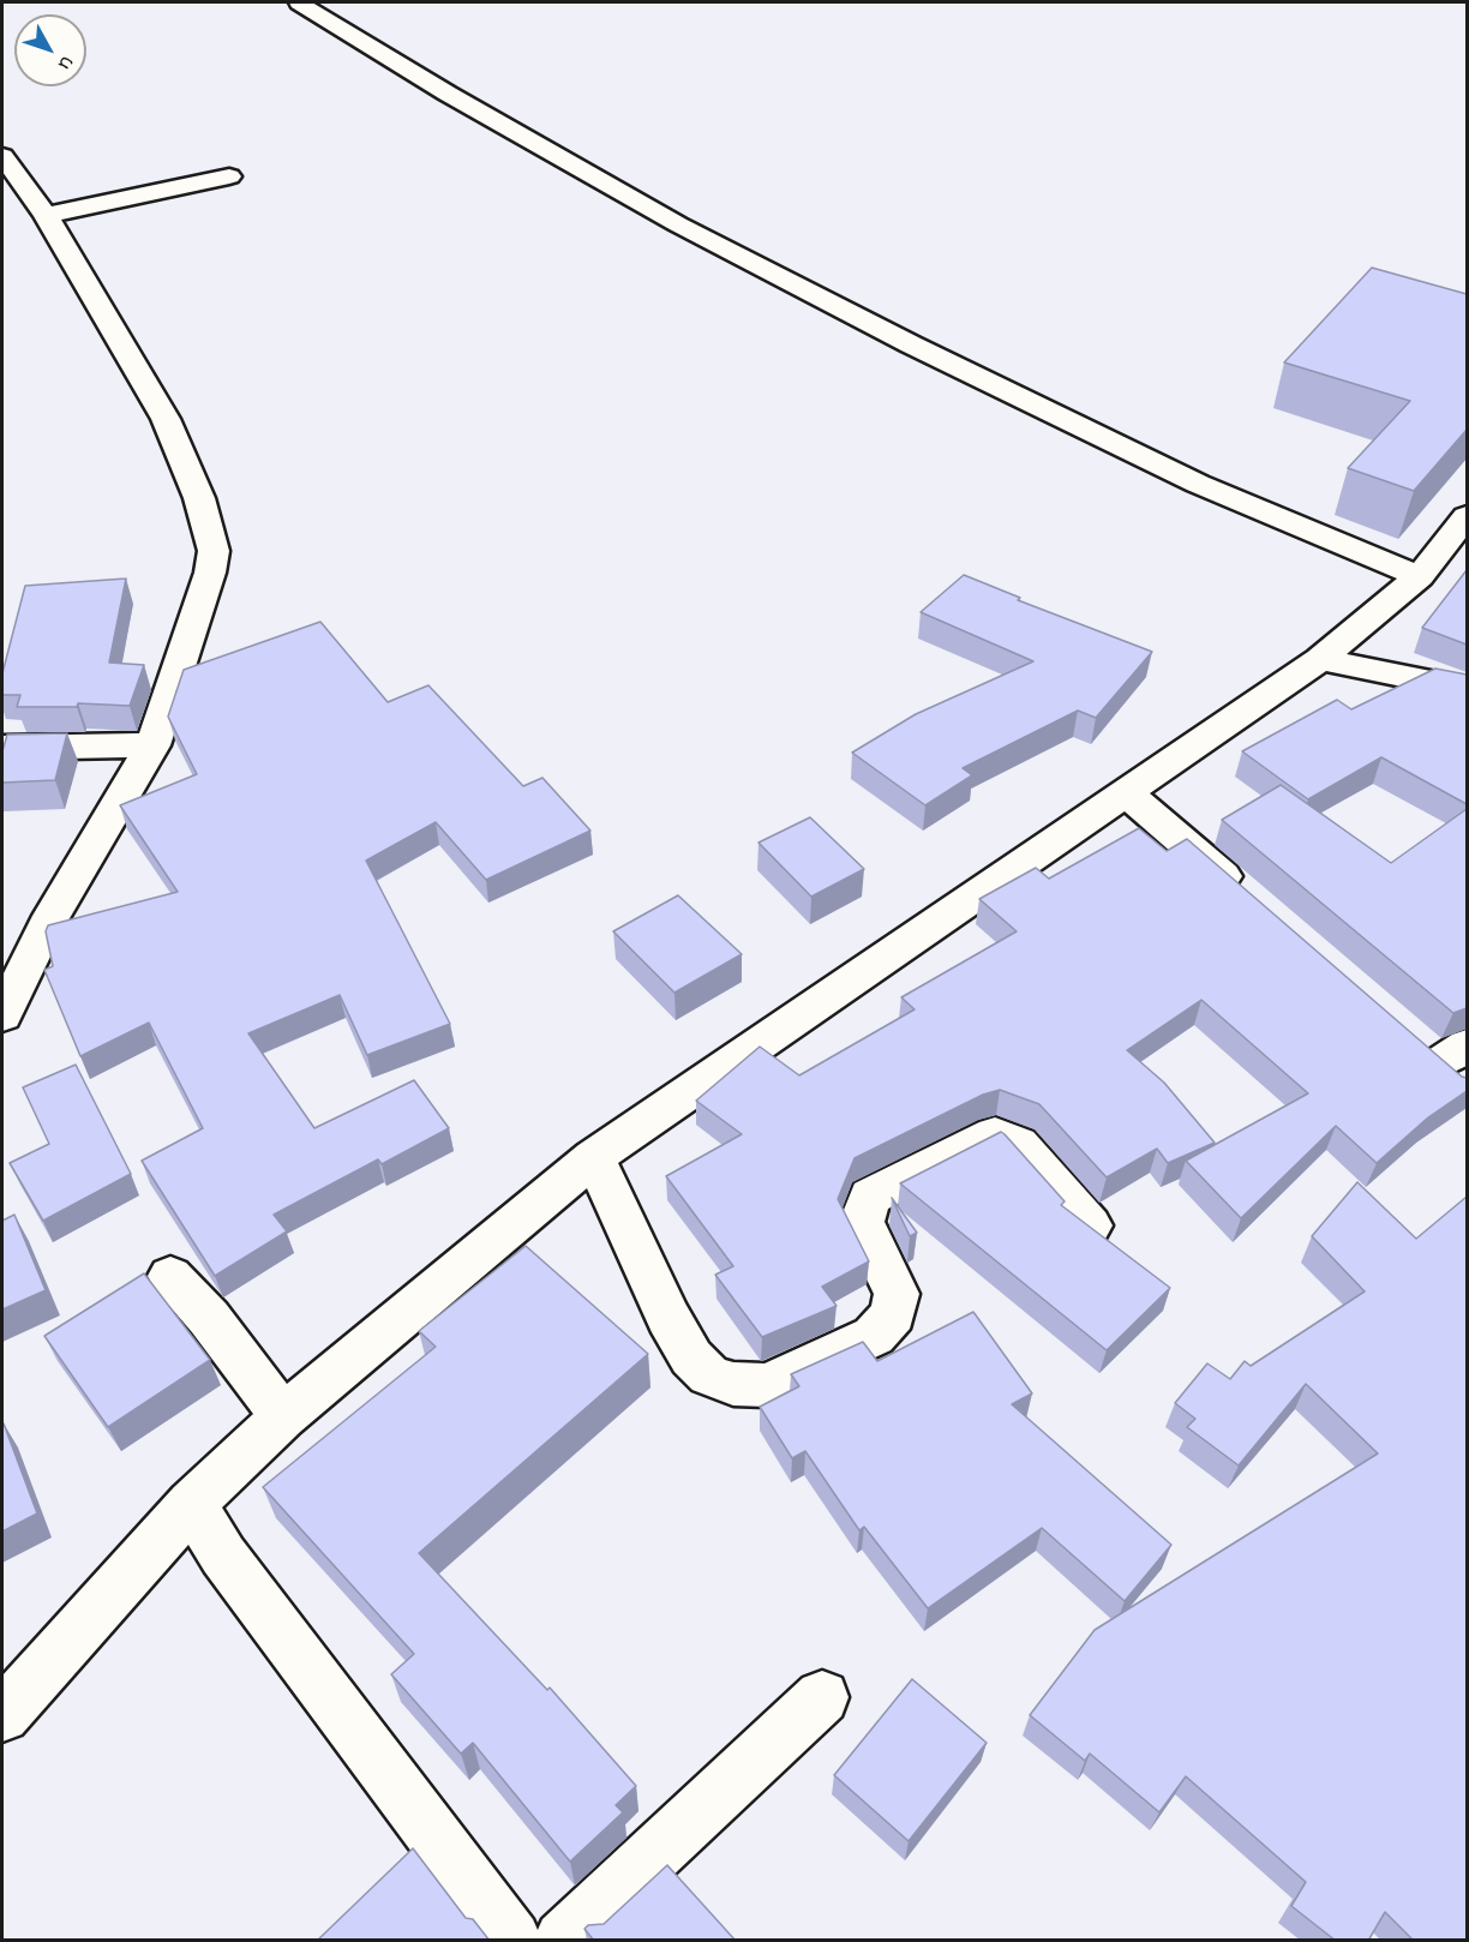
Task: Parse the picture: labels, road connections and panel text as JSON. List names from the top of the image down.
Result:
{
  "north": "bottom right"
}
